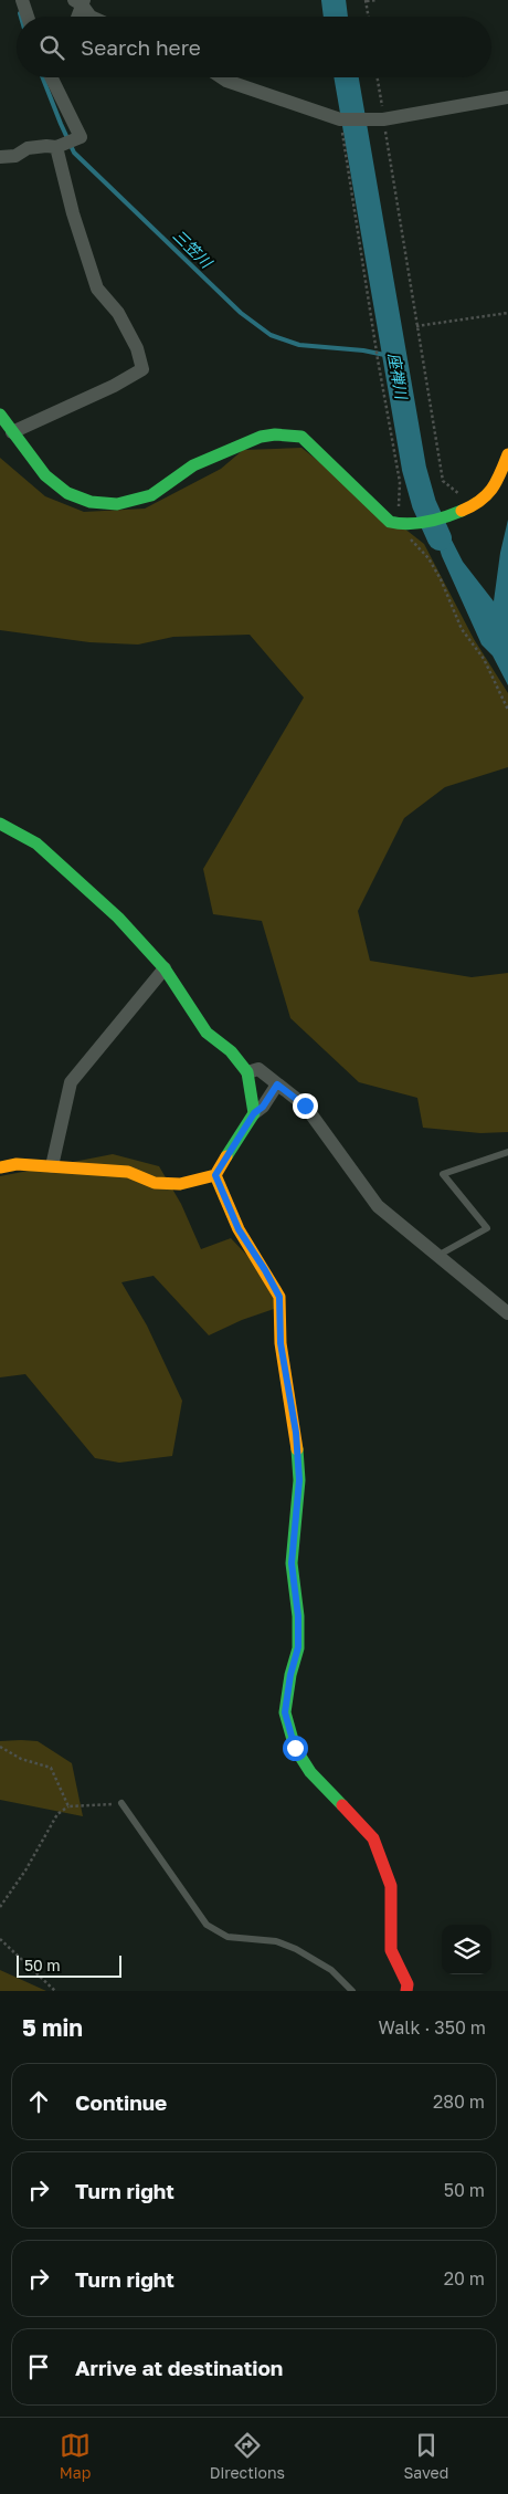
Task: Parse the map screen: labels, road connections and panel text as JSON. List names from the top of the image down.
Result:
{
  "water": ["三笠川", "座禅川"],
  "scale_bar": "50 m",
  "page": {
    "search": "Search here",
    "scale": "50 m",
    "heading": ["5 min", "Walk · 350 m"],
    "list": [
      ["Continue", "280 m"],
      ["Turn right", "50 m"],
      ["Turn right", "20 m"],
      "Arrive at destination"
    ],
    "nav": ["Map", "Directions", "Saved"]
  }
}
